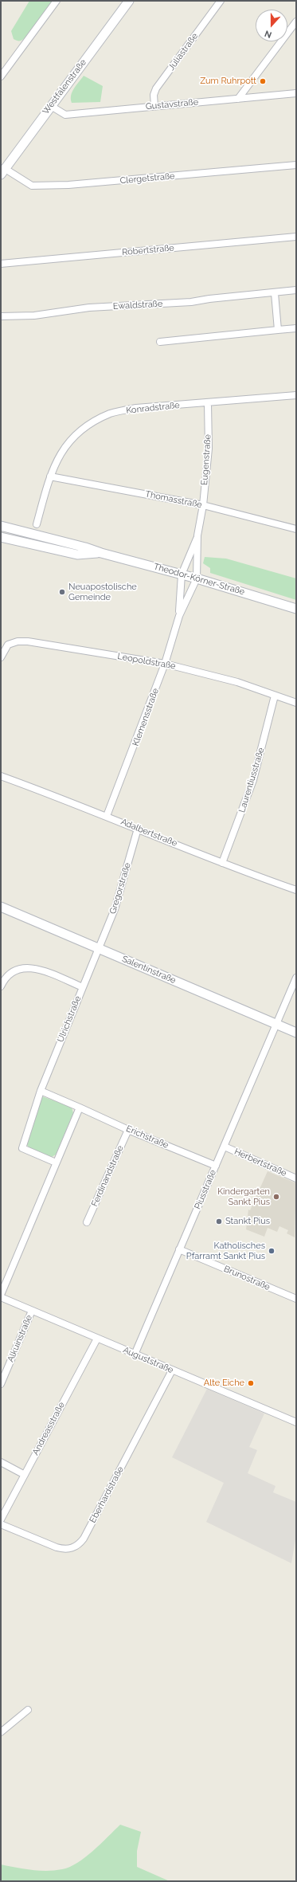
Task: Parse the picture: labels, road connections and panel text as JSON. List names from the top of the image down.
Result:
{
  "streets": {
    "street": [
      "Juliastraße",
      "Westfalenstraße",
      "Gustavstraße",
      "Clergetstraße",
      "Robertstraße",
      "Ewaldstraße",
      "Konradstraße",
      "Eugenstraße",
      "Thomasstraße",
      "Theodor-Körner-Straße",
      "Leopoldstraße",
      "Klemensstraße",
      "Laurentiusstraße",
      "Adalbertstraße",
      "Gregorstraße",
      "Salentinstraße",
      "Ulrichstraße",
      "Erichstraße",
      "Herbertstraße",
      "Ferdinandstraße",
      "Piusstraße",
      "Brunostraße",
      "Alkuinstraße",
      "Auguststraße",
      "Andreasstraße",
      "Eberhardstraße"
    ]
  },
  "crossings": [
    ["Juliastraße", "Gustavstraße"],
    ["Westfalenstraße", "Gustavstraße"],
    ["Westfalenstraße", "Clergetstraße"],
    ["Konradstraße", "Eugenstraße"],
    ["Konradstraße", "Thomasstraße"],
    ["Eugenstraße", "Thomasstraße"],
    ["Eugenstraße", "Theodor-Körner-Straße"],
    ["Eugenstraße", "Klemensstraße"],
    ["Theodor-Körner-Straße", "Klemensstraße"],
    ["Leopoldstraße", "Klemensstraße"],
    ["Leopoldstraße", "Laurentiusstraße"],
    ["Klemensstraße", "Adalbertstraße"],
    ["Laurentiusstraße", "Adalbertstraße"],
    ["Adalbertstraße", "Gregorstraße"],
    ["Gregorstraße", "Salentinstraße"],
    ["Gregorstraße", "Ulrichstraße"],
    ["Salentinstraße", "Ulrichstraße"],
    ["Salentinstraße", "Piusstraße"],
    ["Erichstraße", "Ferdinandstraße"],
    ["Erichstraße", "Piusstraße"],
    ["Herbertstraße", "Piusstraße"],
    ["Piusstraße", "Brunostraße"],
    ["Piusstraße", "Auguststraße"],
    ["Alkuinstraße", "Auguststraße"],
    ["Auguststraße", "Andreasstraße"],
    ["Auguststraße", "Eberhardstraße"]
  ],
  "places": [
    "Zum Ruhrpott",
    "Neuapostolische Gemeinde",
    "Kindergarten Sankt Pius",
    "Stankt Pius",
    "Katholisches Pfarramt Sankt Pius",
    "Alte Eiche"
  ],
  "north": "bottom"
}
